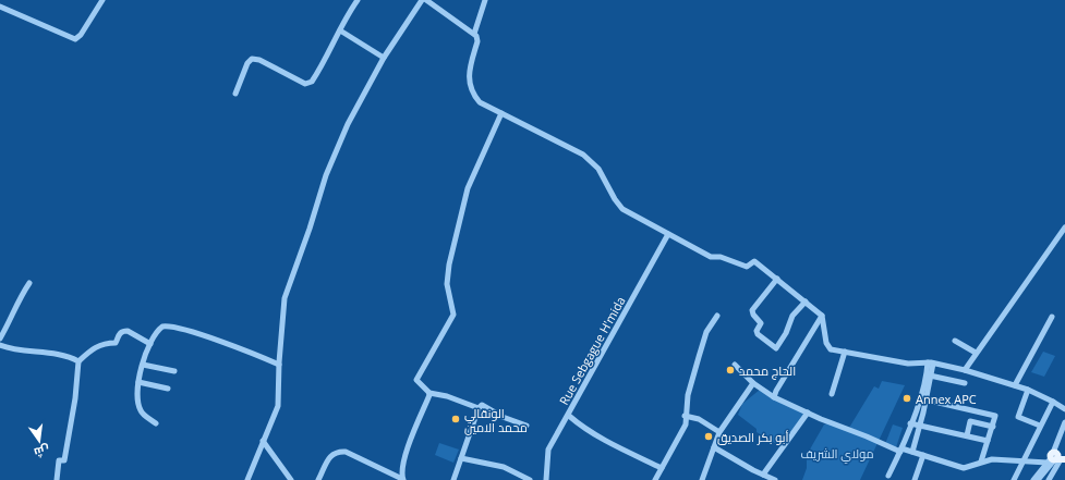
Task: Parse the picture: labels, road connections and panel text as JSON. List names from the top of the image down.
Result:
{
  "streets": {
    "street": ["Rue Sebgague H'mida"]
  },
  "parks": ["مولاي الشريف"],
  "places": [
    "الحاج محمد",
    "Annex APC",
    "الونقالي محمد الامين",
    "أبو بكر الصديق"
  ],
  "north": "bottom"
}
